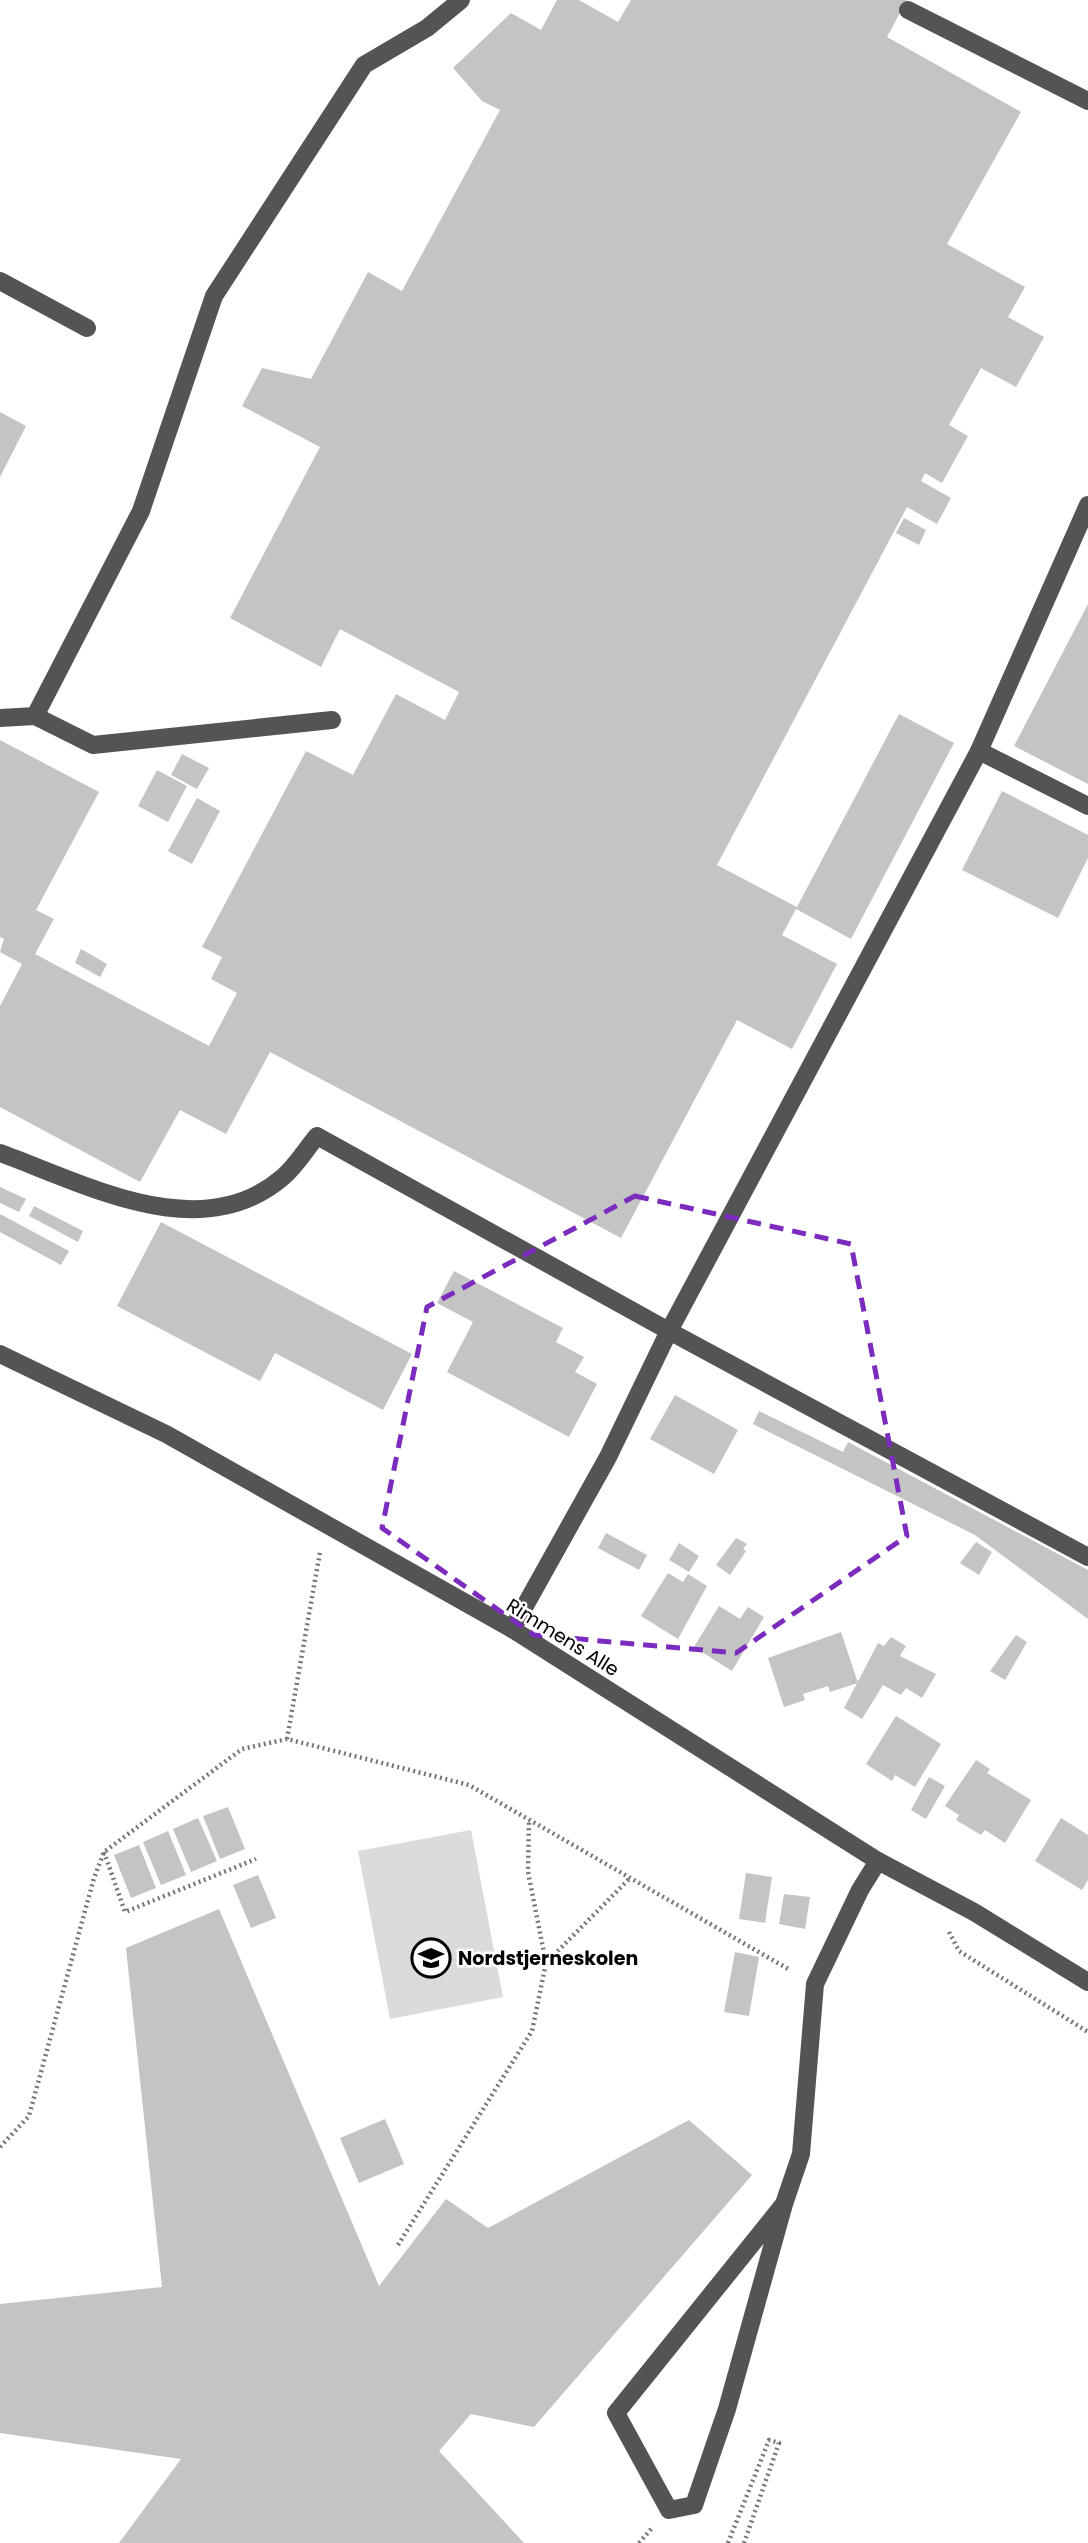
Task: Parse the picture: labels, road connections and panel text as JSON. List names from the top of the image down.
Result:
{
  "streets": {
    "street": ["Rimmens Alle"]
  },
  "places": {
    "school or university": ["Nordstjerneskolen"]
  }
}
